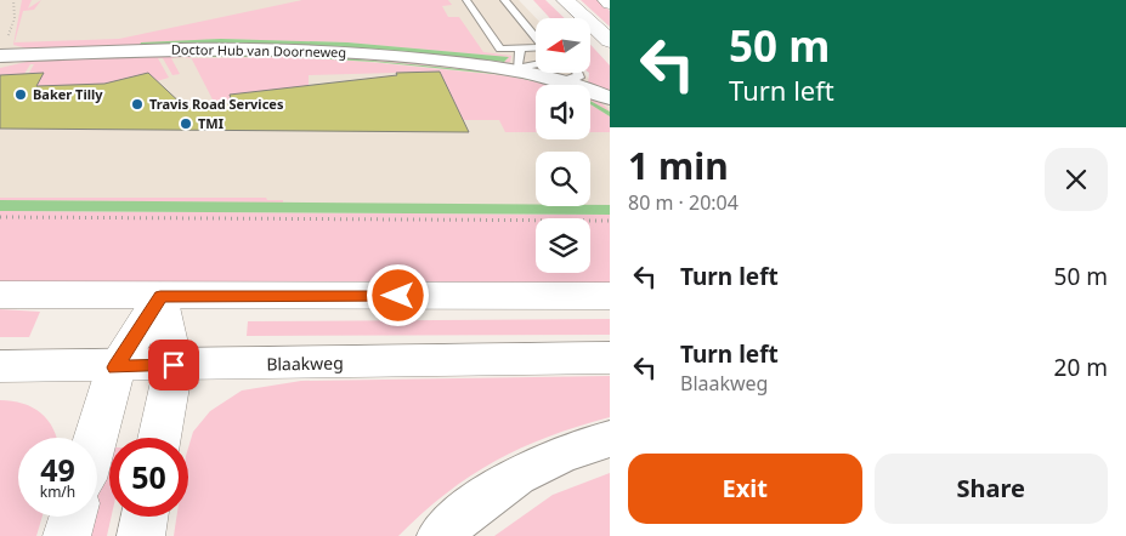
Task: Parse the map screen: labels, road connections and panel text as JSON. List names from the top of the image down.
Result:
{
  "streets": {
    "main road": ["Blaakweg"],
    "street": ["Doctor Hub van Doorneweg"]
  },
  "places": ["Baker Tilly", "Travis Road Services", "TMI"],
  "north": "left",
  "page": {
    "turn": ["50 m", "Turn left"],
    "heading": ["1 min", "80 m · 20:04"],
    "list": [
      {
        "name": "Turn left",
        "value": "50 m"
      },
      {
        "name": "Turn left",
        "note": "Blaakweg",
        "value": "20 m"
      }
    ],
    "speed": "49 km/h",
    "limit": "50",
    "buttons": ["Exit", "Share"]
  }
}
